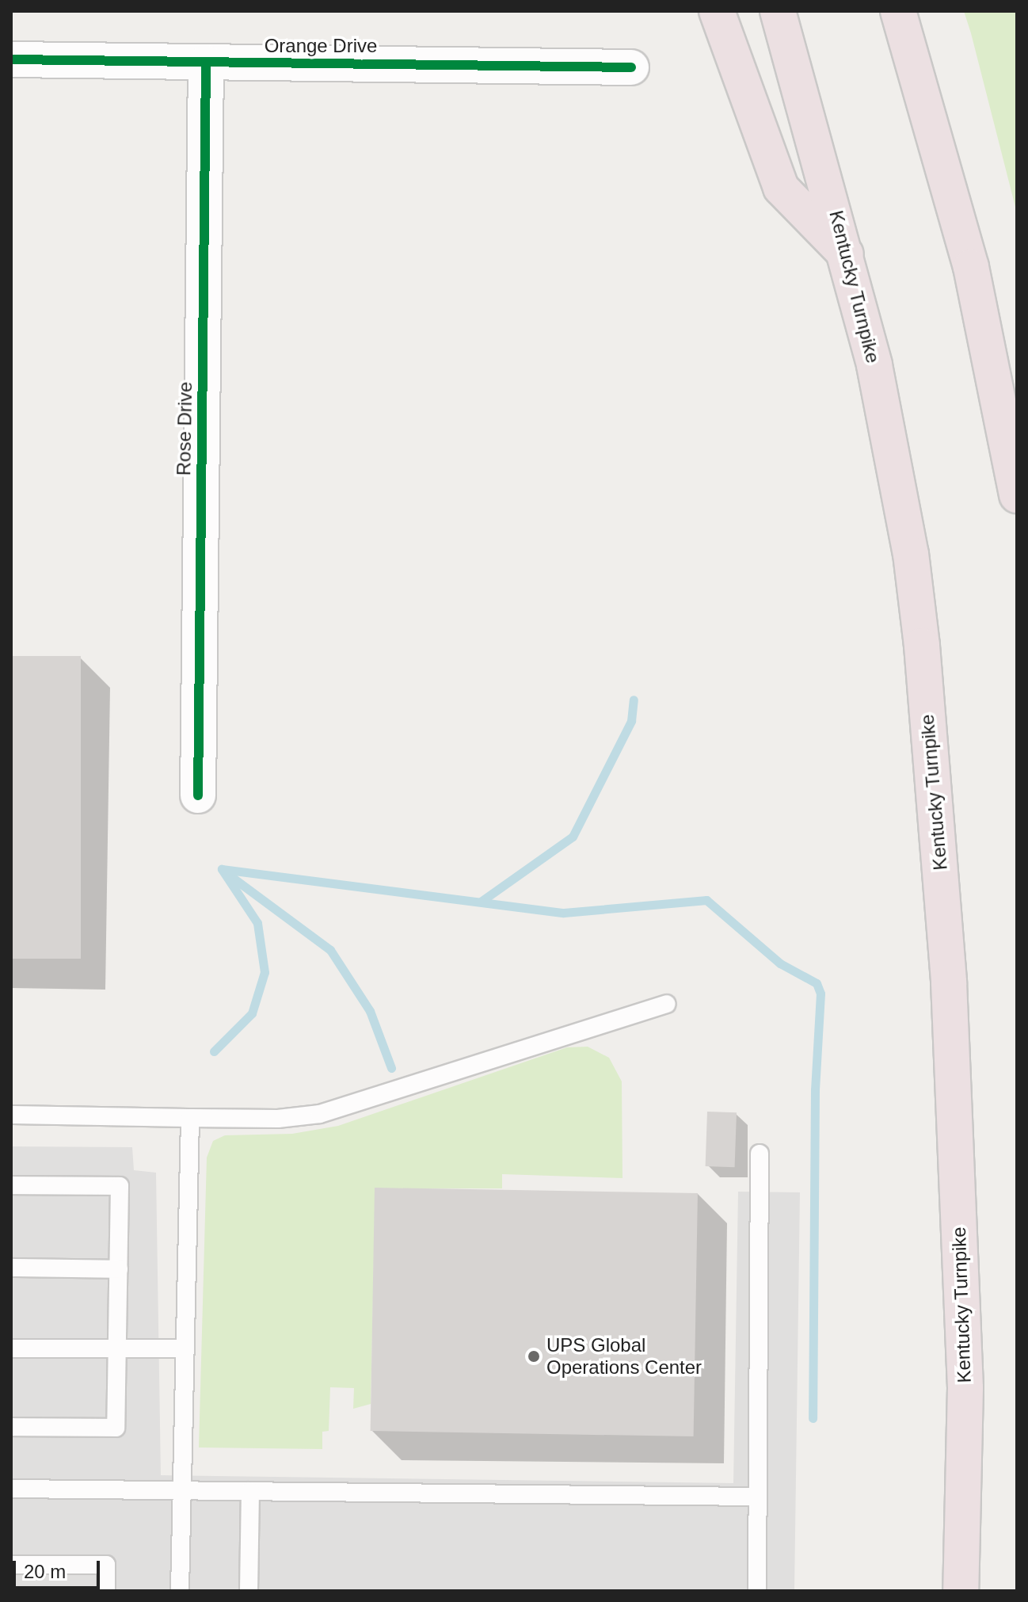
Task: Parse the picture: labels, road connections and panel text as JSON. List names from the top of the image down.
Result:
{
  "streets": {
    "highway": ["Kentucky Turnpike"],
    "street": ["Orange Drive", "Rose Drive"]
  },
  "crossings": [
    ["Orange Drive", "Rose Drive"]
  ],
  "places": ["UPS Global Operations Center"],
  "scale_bar": "20 m"
}
